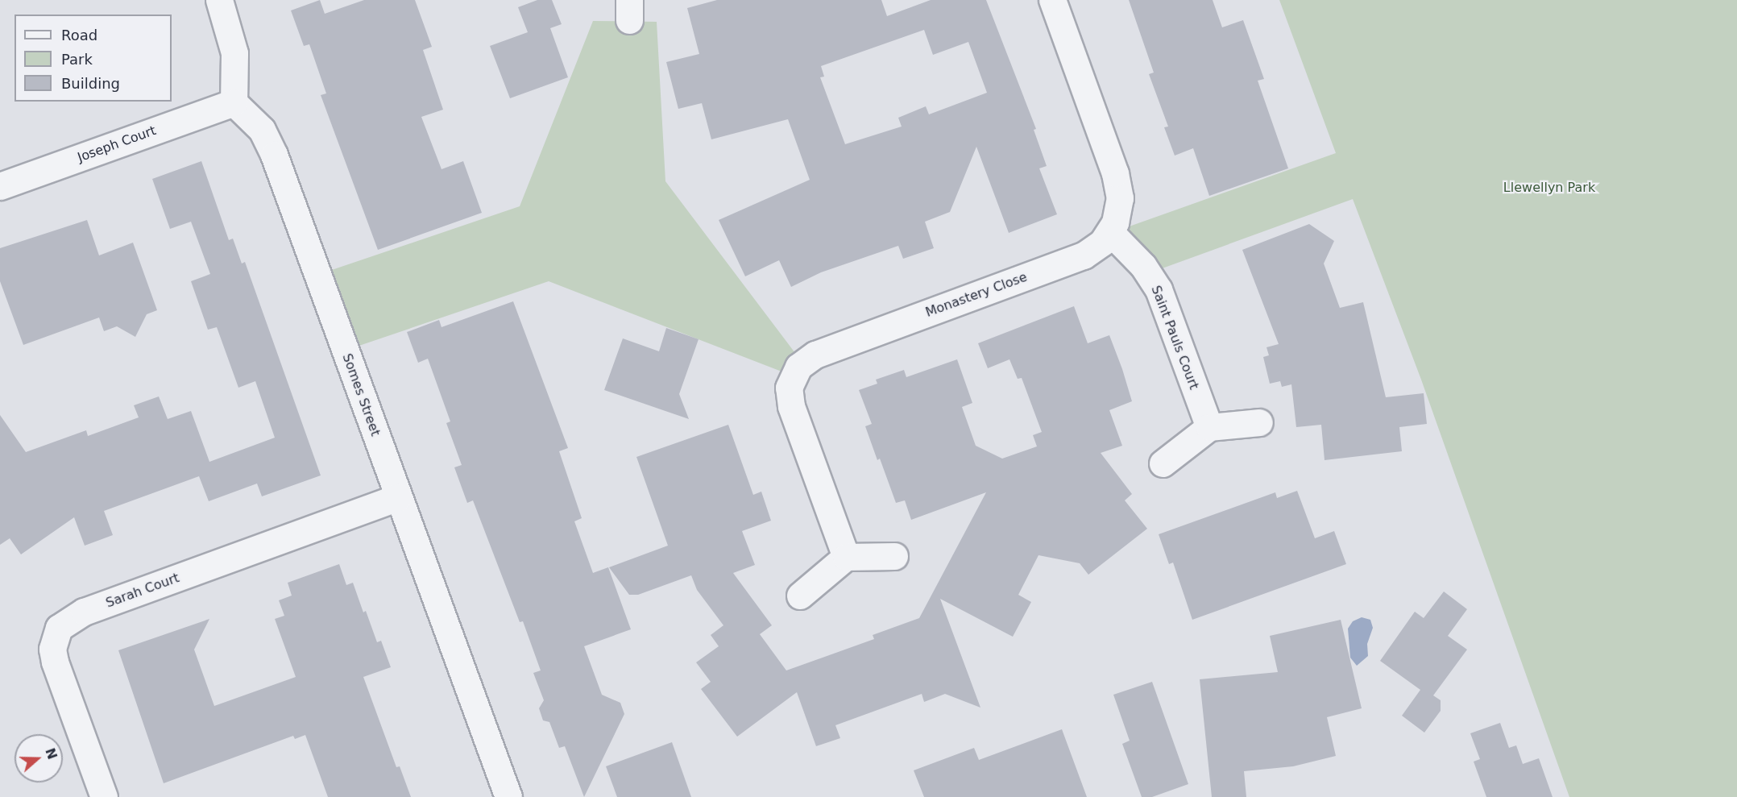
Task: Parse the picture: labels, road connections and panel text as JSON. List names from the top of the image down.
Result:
{
  "streets": {
    "street": [
      "Joseph Court",
      "Monastery Close",
      "Saint Pauls Court",
      "Somes Street",
      "Sarah Court"
    ]
  },
  "crossings": [
    ["Joseph Court", "Somes Street"],
    ["Monastery Close", "Saint Pauls Court"],
    ["Somes Street", "Sarah Court"]
  ],
  "parks": ["Llewellyn Park"],
  "legend": ["Road", "Park", "Building"],
  "north": "right"
}
